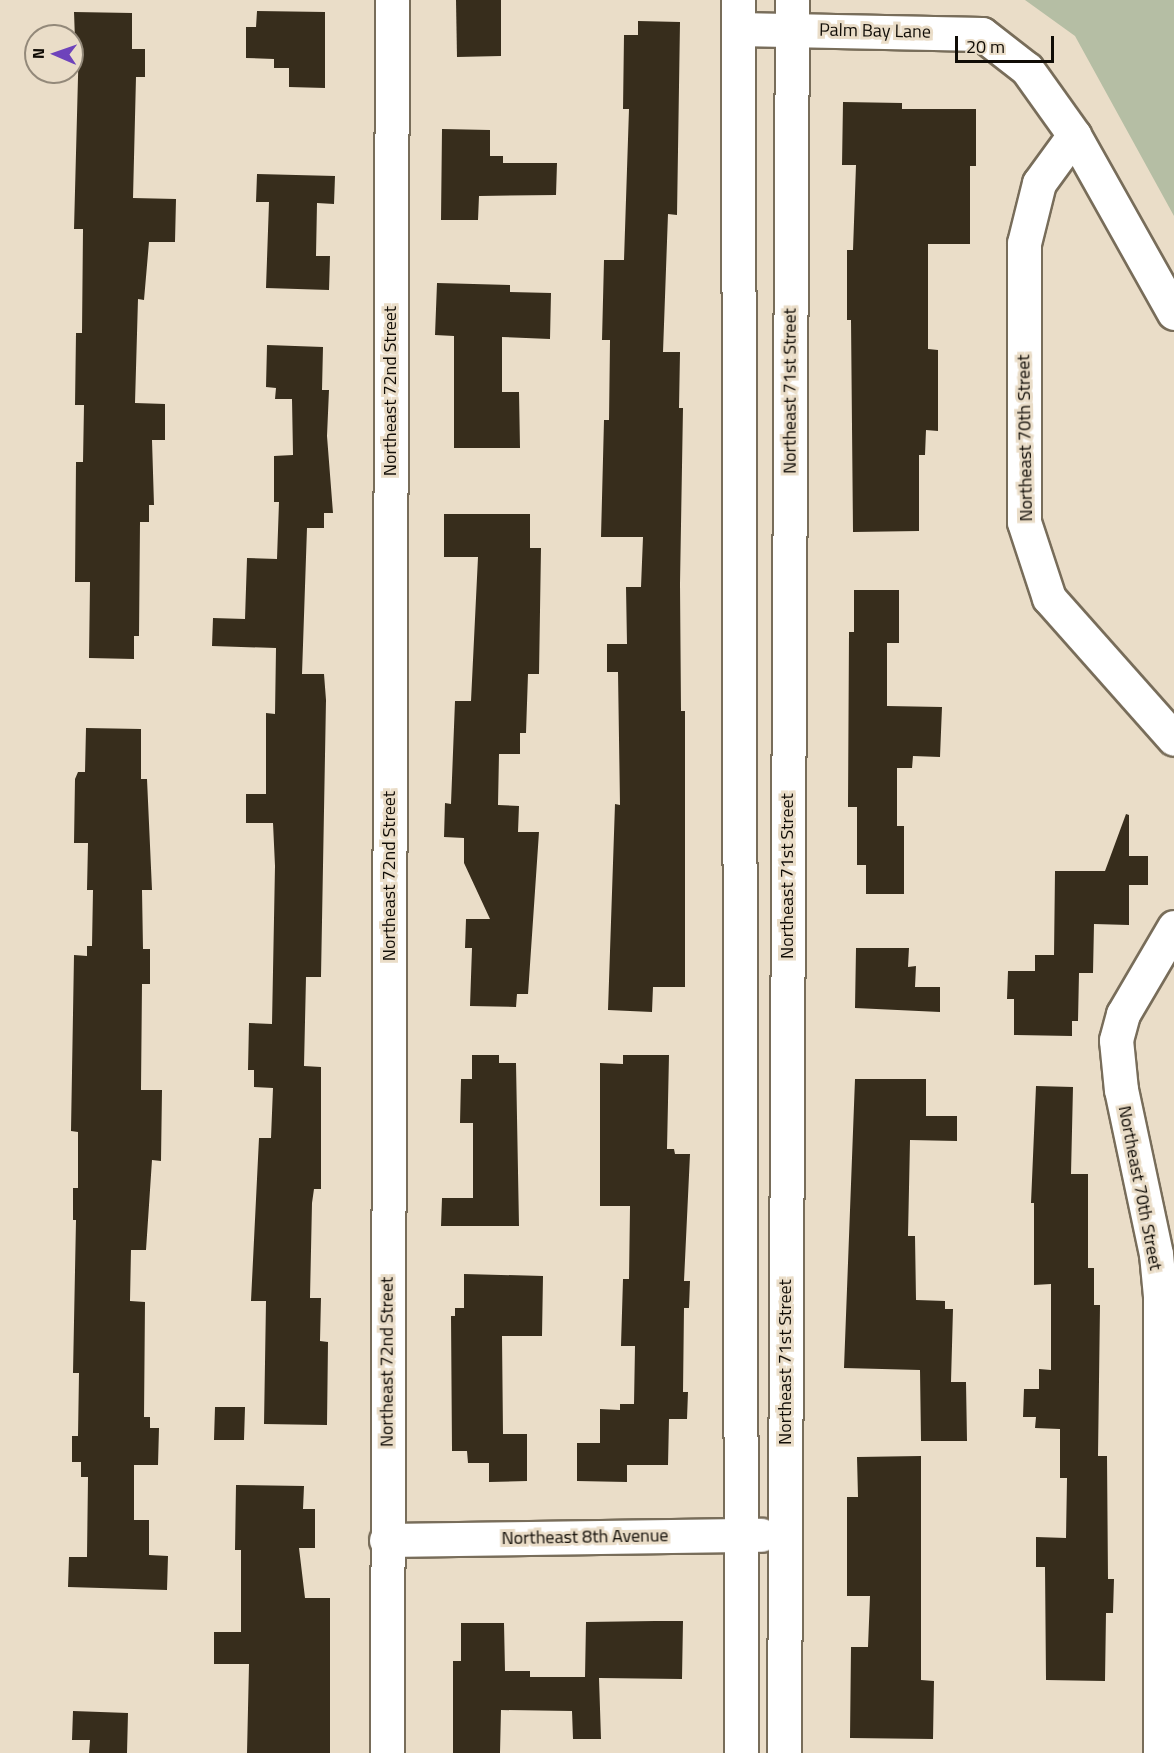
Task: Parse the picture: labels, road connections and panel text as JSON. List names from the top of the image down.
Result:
{
  "streets": {
    "street": [
      "Palm Bay Lane",
      "Northeast 72nd Street",
      "Northeast 71st Street",
      "Northeast 70th Street",
      "Northeast 8th Avenue"
    ]
  },
  "crossings": [
    ["Palm Bay Lane", "Northeast 71st Street"],
    ["Palm Bay Lane", "Northeast 70th Street"],
    ["Northeast 72nd Street", "Northeast 8th Avenue"],
    ["Northeast 71st Street", "Northeast 8th Avenue"]
  ],
  "scale_bar": "20 m",
  "north": "left"
}
